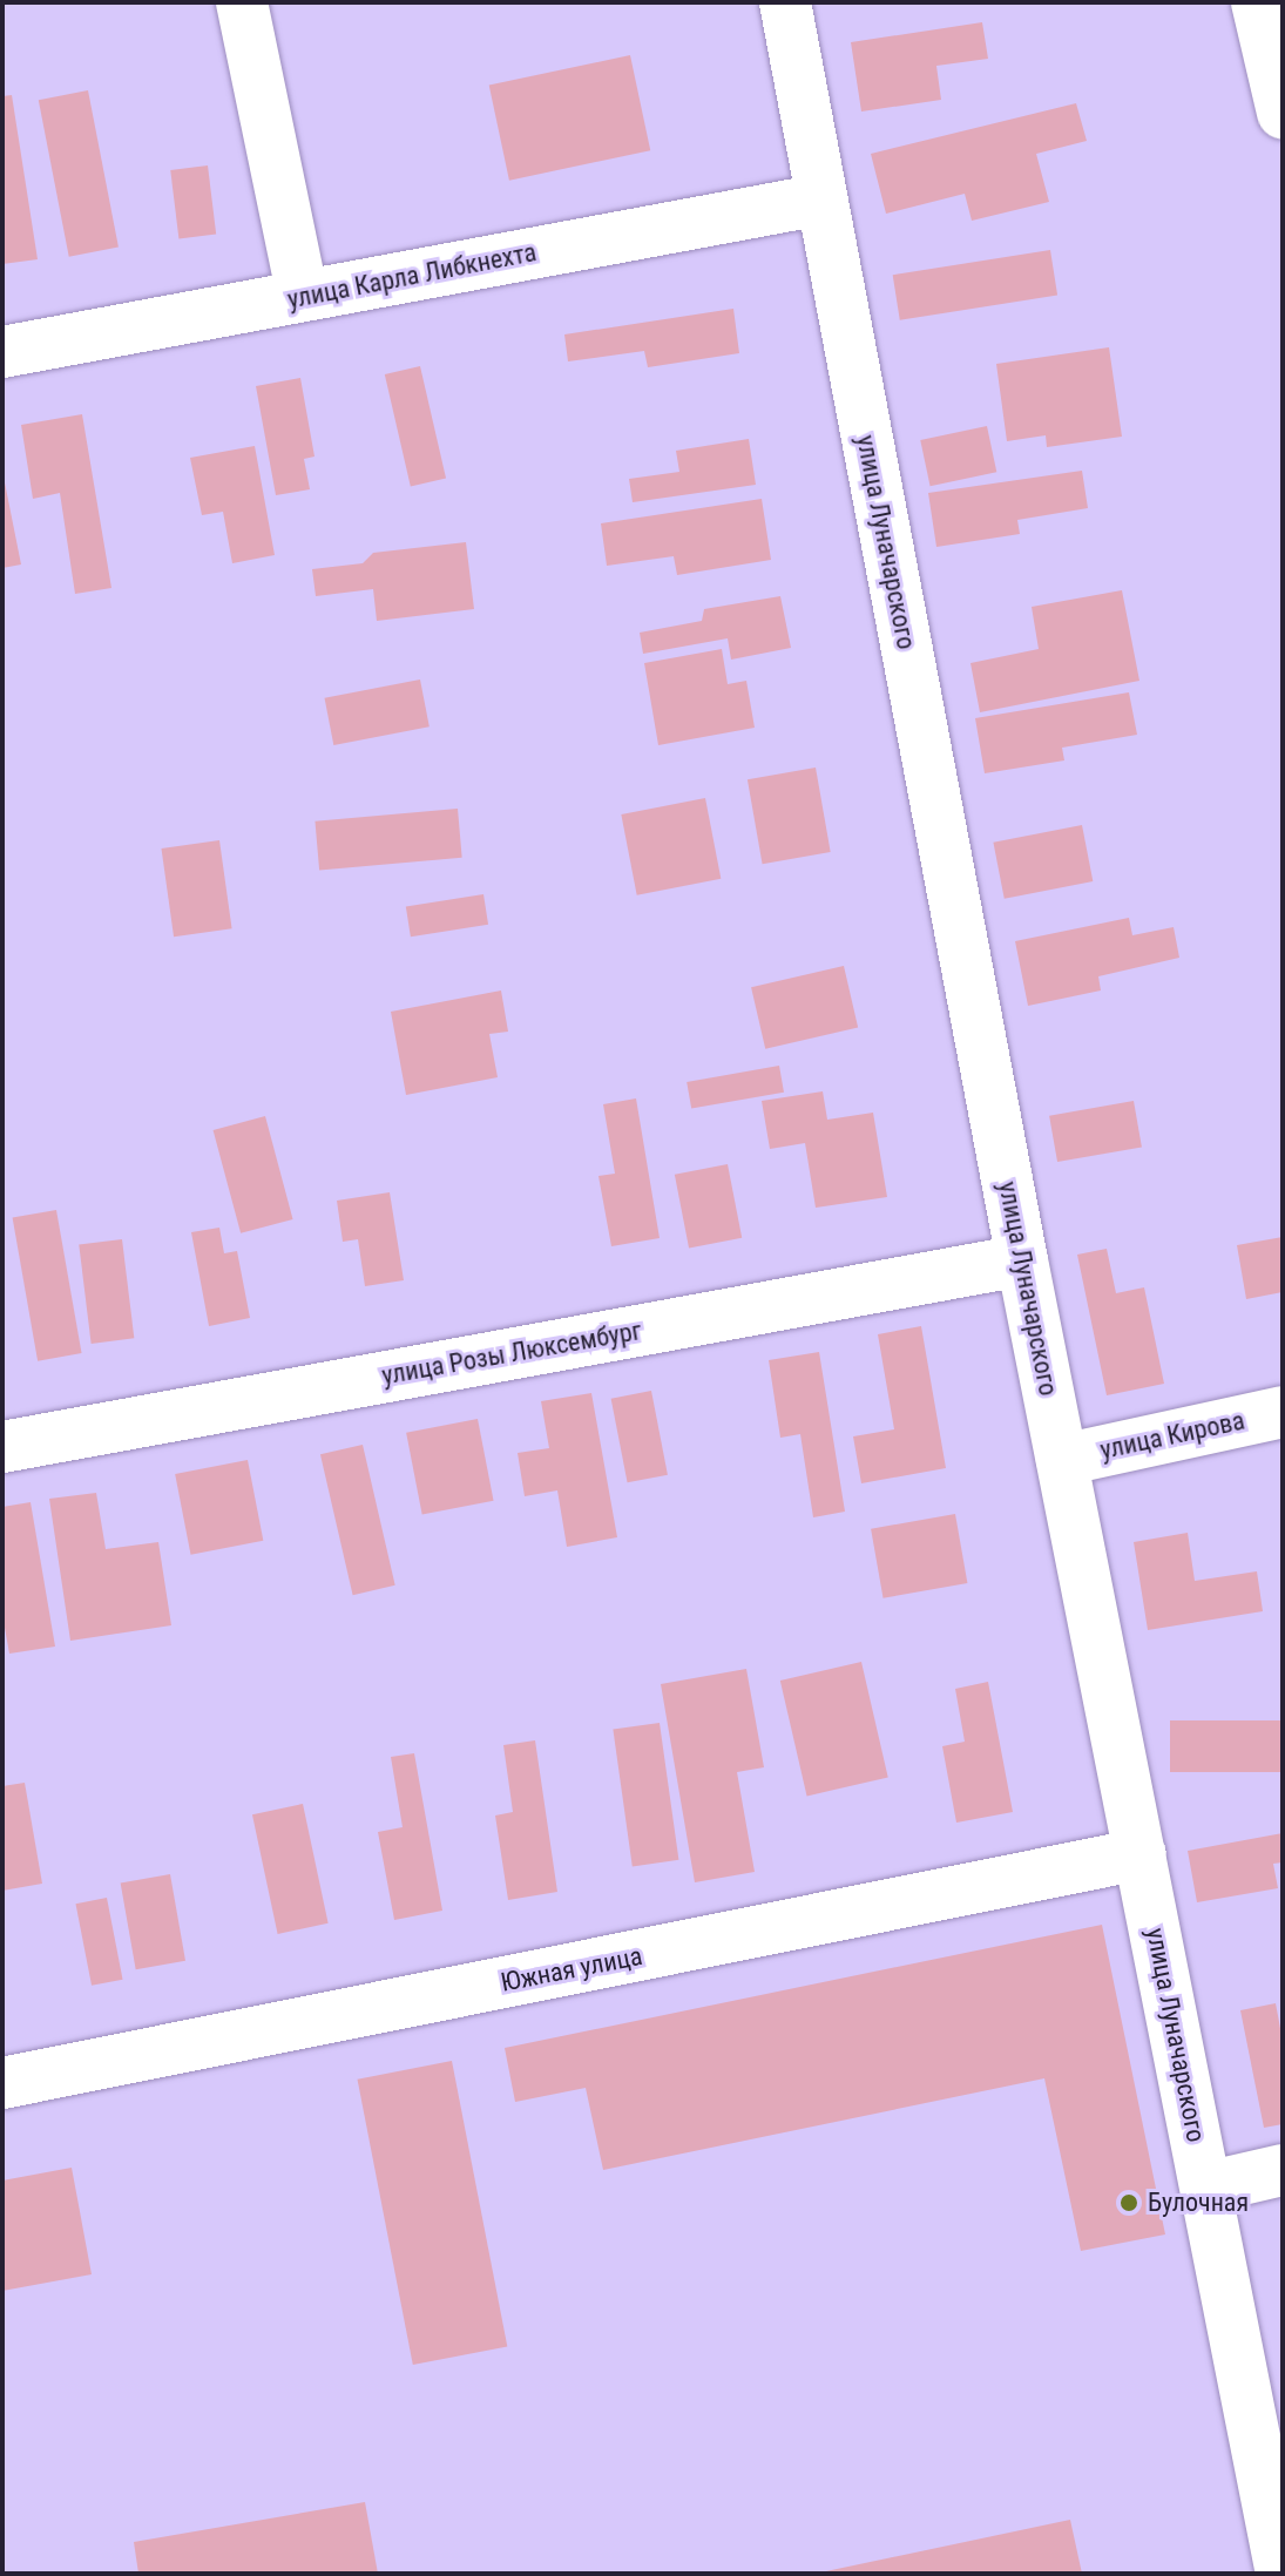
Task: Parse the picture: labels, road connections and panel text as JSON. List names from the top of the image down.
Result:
{
  "streets": {
    "street": [
      "улица Карла Либкнехта",
      "улица Луначарского",
      "улица Розы Люксембург",
      "улица Кирова",
      "Южная улица"
    ]
  },
  "crossings": [
    ["улица Карла Либкнехта", "улица Луначарского"],
    ["улица Луначарского", "улица Розы Люксембург"],
    ["улица Луначарского", "улица Кирова"],
    ["улица Луначарского", "Южная улица"]
  ],
  "places": ["Булочная"]
}
